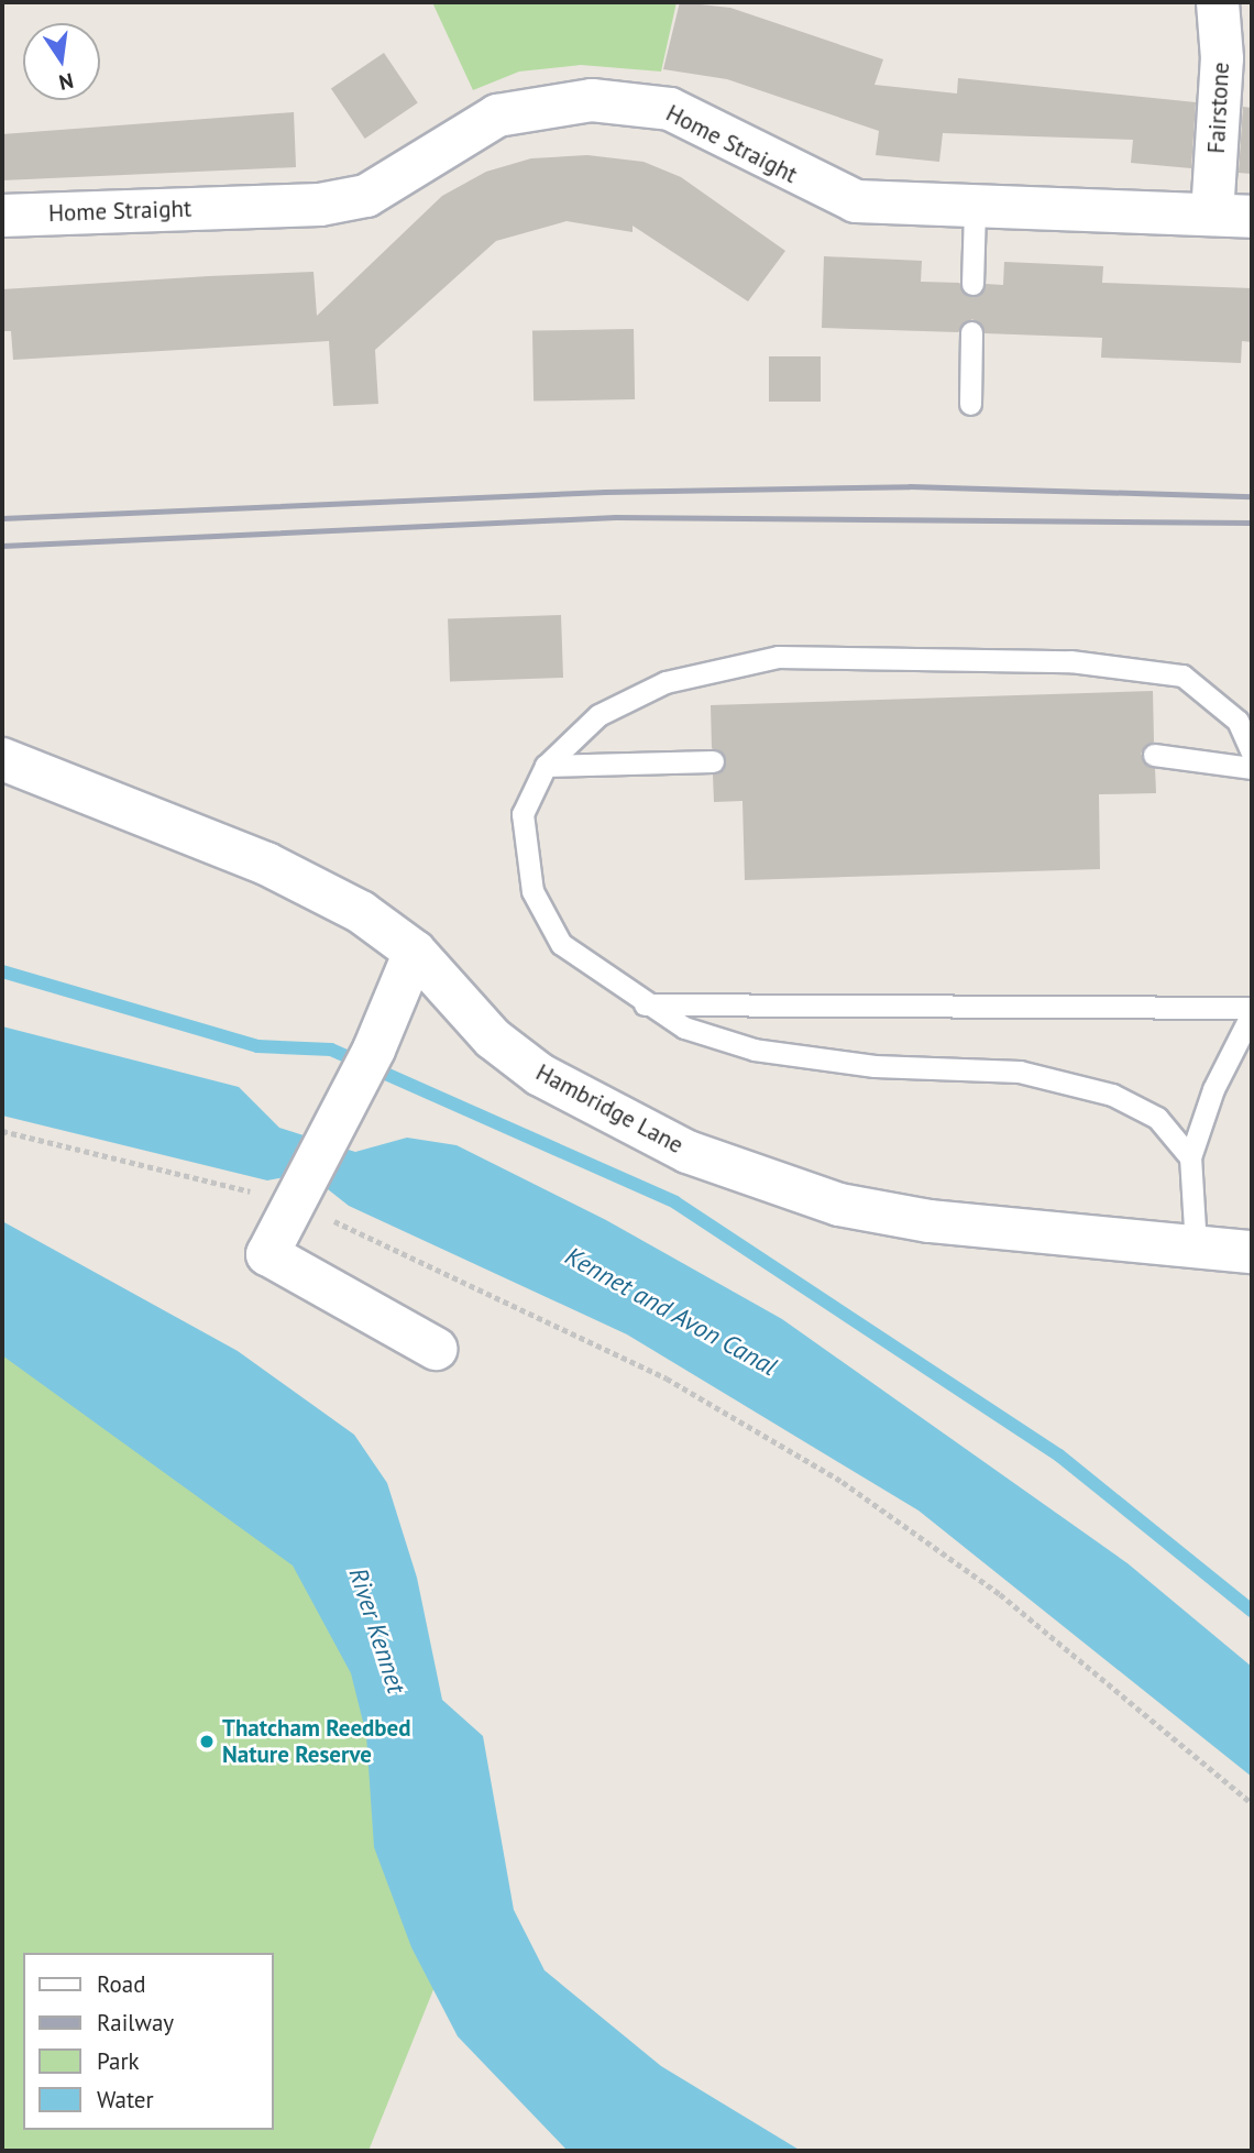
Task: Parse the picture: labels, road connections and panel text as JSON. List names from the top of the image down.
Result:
{
  "streets": {
    "street": ["Fairstone", "Home Straight", "Hambridge Lane"]
  },
  "crossings": [
    ["Fairstone", "Home Straight"]
  ],
  "water": ["Kennet and Avon Canal", "River Kennet"],
  "places": ["Thatcham Reedbed Nature Reserve"],
  "legend": [
    "Road",
    "Railway",
    "Park",
    "Water"
  ],
  "north": "bottom"
}
